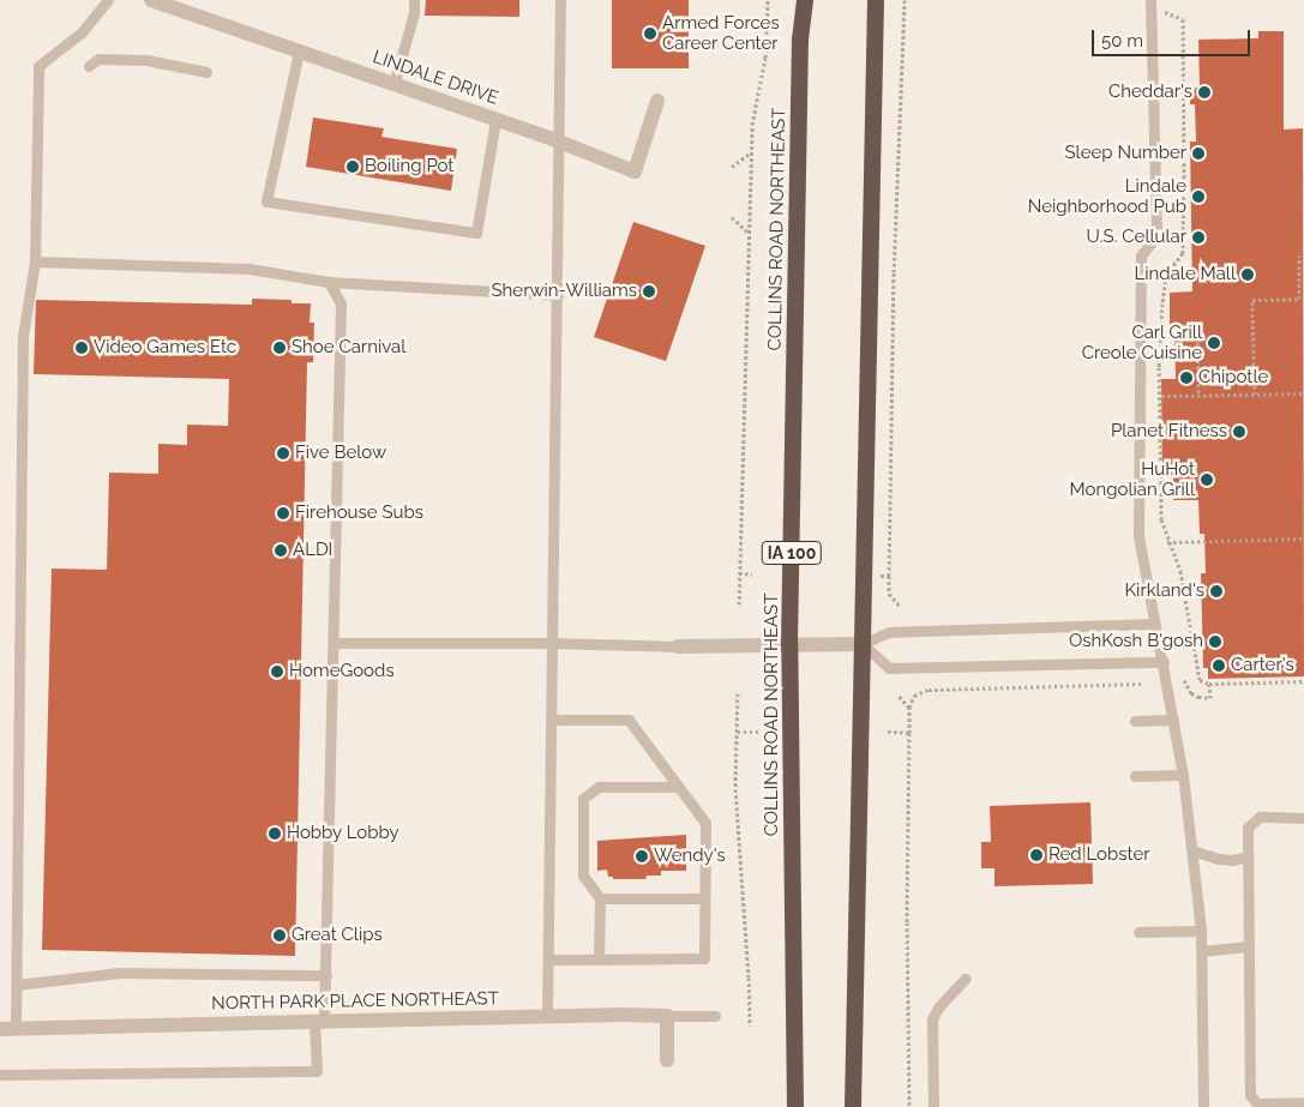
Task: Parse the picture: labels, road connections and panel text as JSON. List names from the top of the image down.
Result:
{
  "streets": {
    "highway": ["COLLINS ROAD NORTHEAST", "IA 100"],
    "street": ["LINDALE DRIVE", "NORTH PARK PLACE NORTHEAST"]
  },
  "places": [
    "Armed Forces Career Center",
    "Cheddar's",
    "Sleep Number",
    "Boiling Pot",
    "Lindale Neighborhood Pub",
    "U.S. Cellular",
    "Lindale Mall",
    "Sherwin-Williams",
    "Carl Grill Creole Cuisine",
    "Video Games Etc",
    "Shoe Carnival",
    "Chipotle",
    "Planet Fitness",
    "Five Below",
    "HuHot Mongolian Grill",
    "Firehouse Subs",
    "ALDI",
    "Kirkland's",
    "OshKosh B'gosh",
    "Carter's",
    "HomeGoods",
    "Hobby Lobby",
    "Red Lobster",
    "Wendy's",
    "Great Clips"
  ],
  "scale_bar": "50 m"
}
